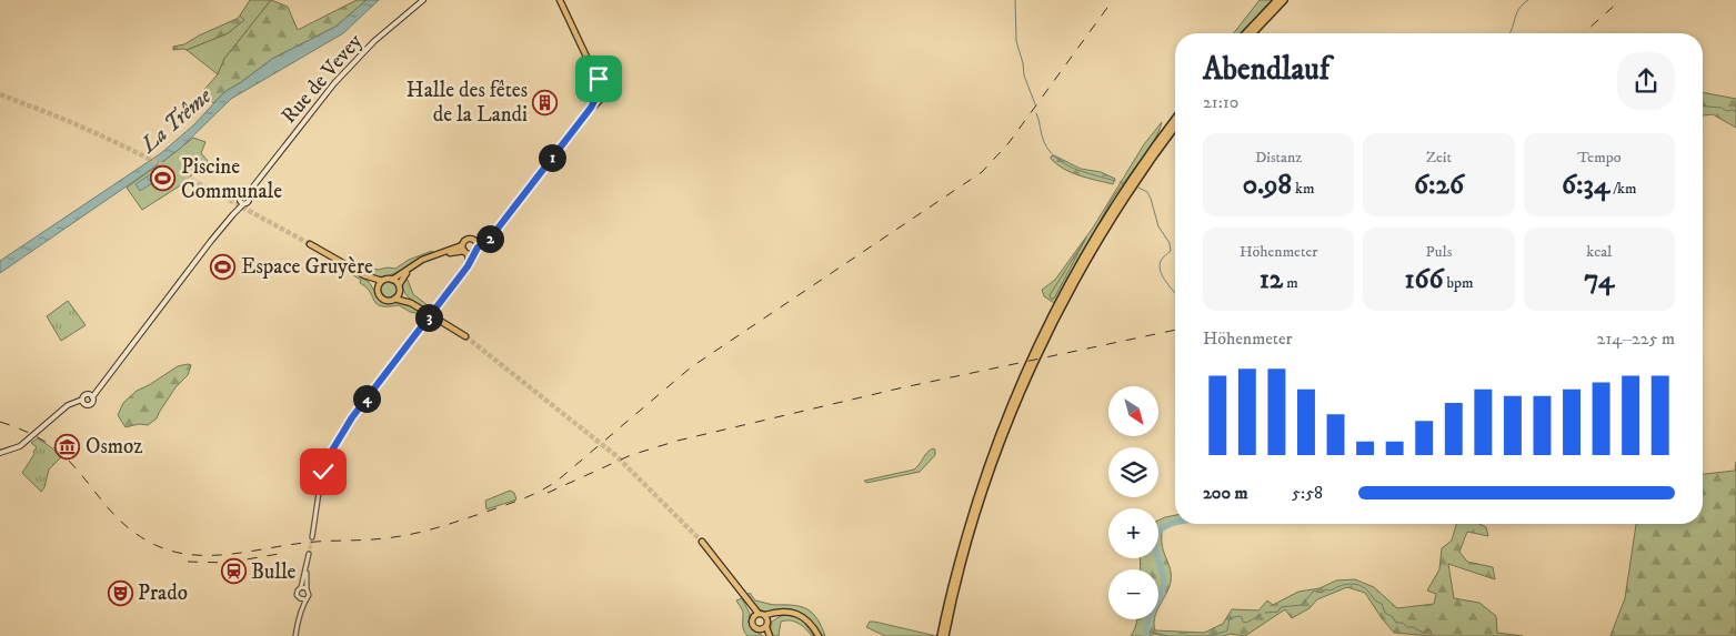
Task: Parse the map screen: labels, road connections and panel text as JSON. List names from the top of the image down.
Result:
{
  "streets": {
    "main road": ["Rue de Vevey"]
  },
  "water": ["La Trême"],
  "places": {
    "building": ["Halle des fêtes de la Landi"],
    "sports": ["Piscine Communale", "Espace Gruyère"],
    "museum": ["Osmoz"],
    "station": ["Bulle"],
    "theatre": ["Prado"]
  },
  "north": "bottom right",
  "page": {
    "heading": ["Abendlauf", "21:10"],
    "stats": [
      ["Distanz", "0.98 km"],
      ["Zeit", "6:26"],
      ["Tempo", "6:34 /km"],
      ["Höhenmeter", "12 m"],
      ["Puls", "166 bpm"],
      ["kcal", "74"]
    ],
    "pins": [
      "1",
      "2",
      "3",
      "4"
    ],
    "chart": ["Höhenmeter", "214–225 m"],
    "map_buttons": ["+", "−"],
    "list": [
      {
        "name": "200 m",
        "note": "5:58"
      }
    ]
  }
}
